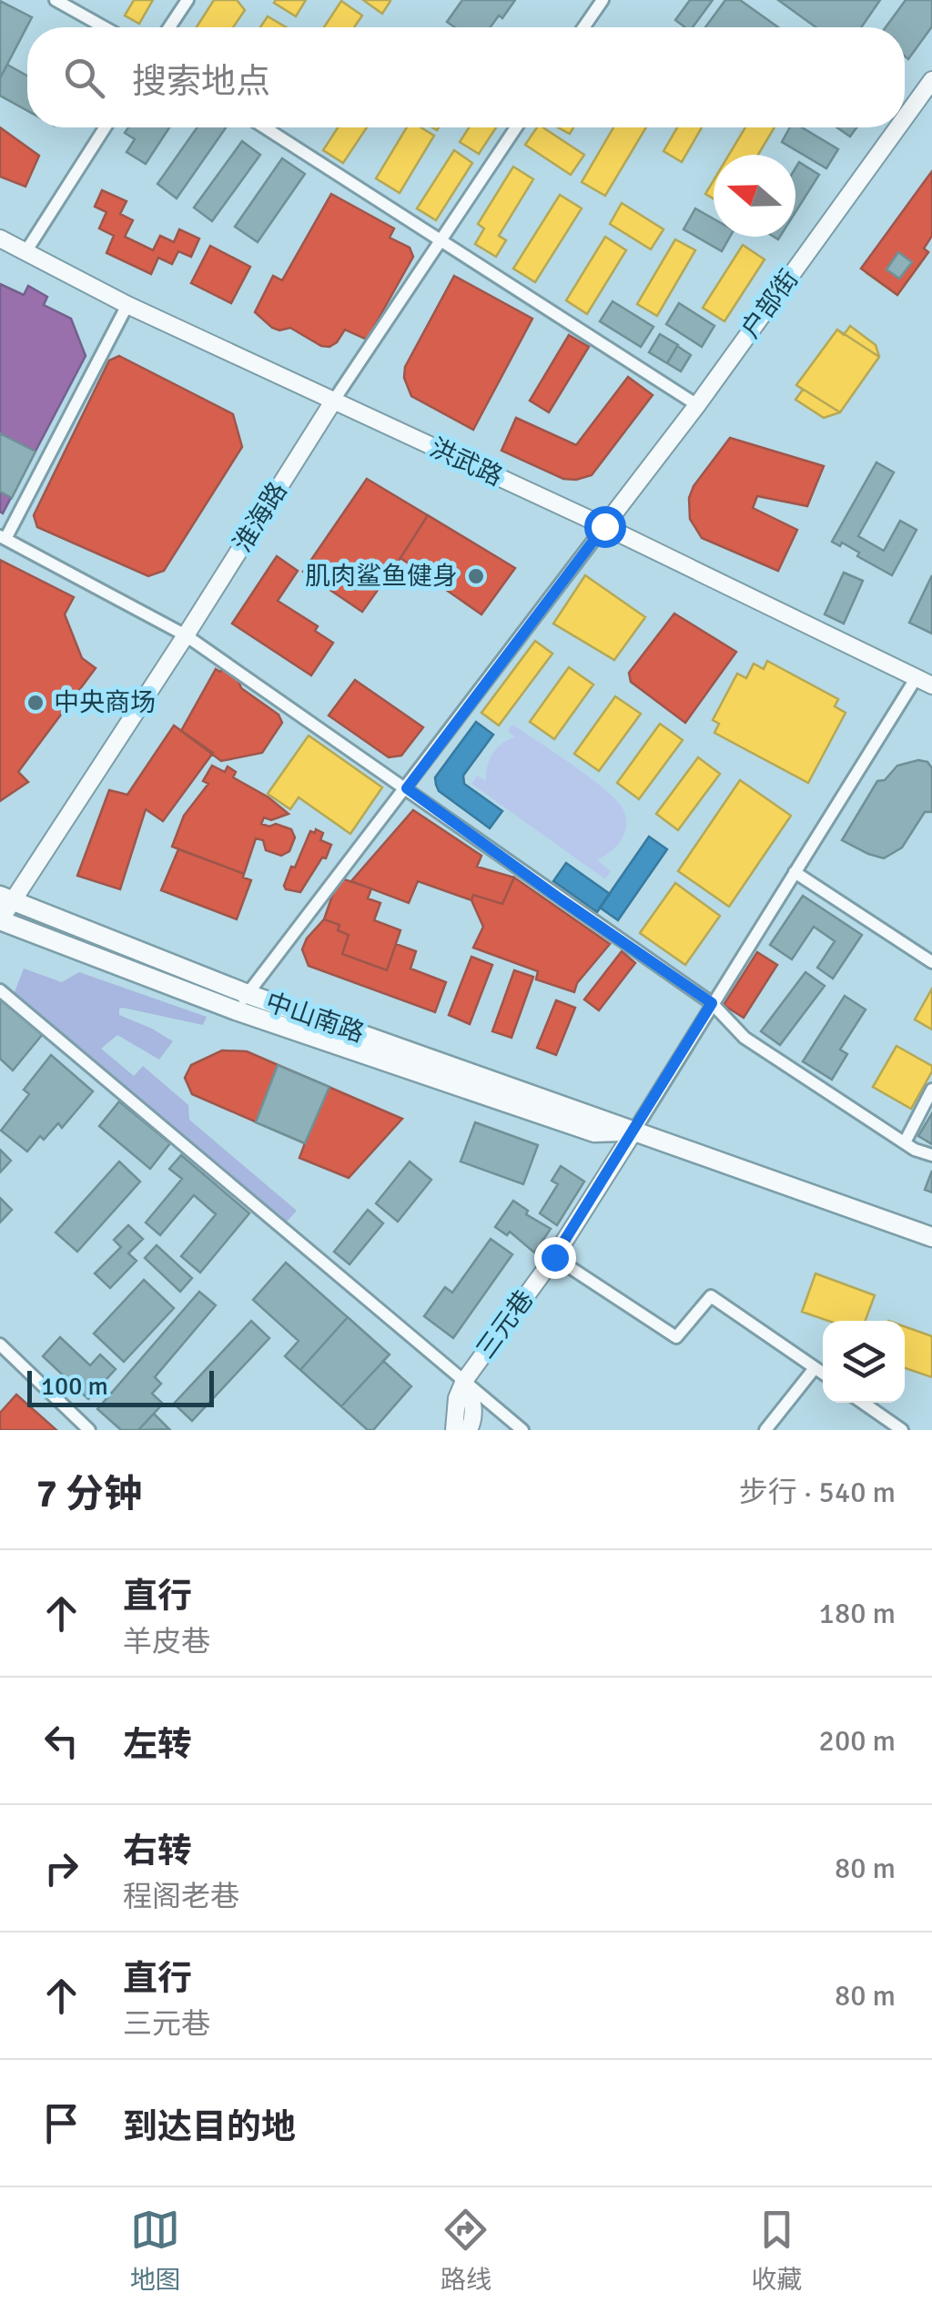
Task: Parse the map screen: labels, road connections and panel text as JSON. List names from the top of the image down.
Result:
{
  "streets": {
    "main road": [
      "户部街",
      "洪武路",
      "淮海路",
      "中山南路",
      "三元巷"
    ]
  },
  "crossings": [
    ["户部街", "洪武路"],
    ["洪武路", "淮海路"],
    ["淮海路", "中山南路"],
    ["中山南路", "三元巷"]
  ],
  "places": ["肌肉鲨鱼健身", "中央商场"],
  "scale_bar": "100 m",
  "north": "left",
  "page": {
    "search": "搜索地点",
    "scale": "100 m",
    "heading": ["7 分钟", "步行 · 540 m"],
    "list": [
      ["直行", "羊皮巷", "180 m"],
      ["左转", "200 m"],
      ["右转", "程阁老巷", "80 m"],
      ["直行", "三元巷", "80 m"],
      "到达目的地"
    ],
    "nav": ["地图", "路线", "收藏"]
  }
}
